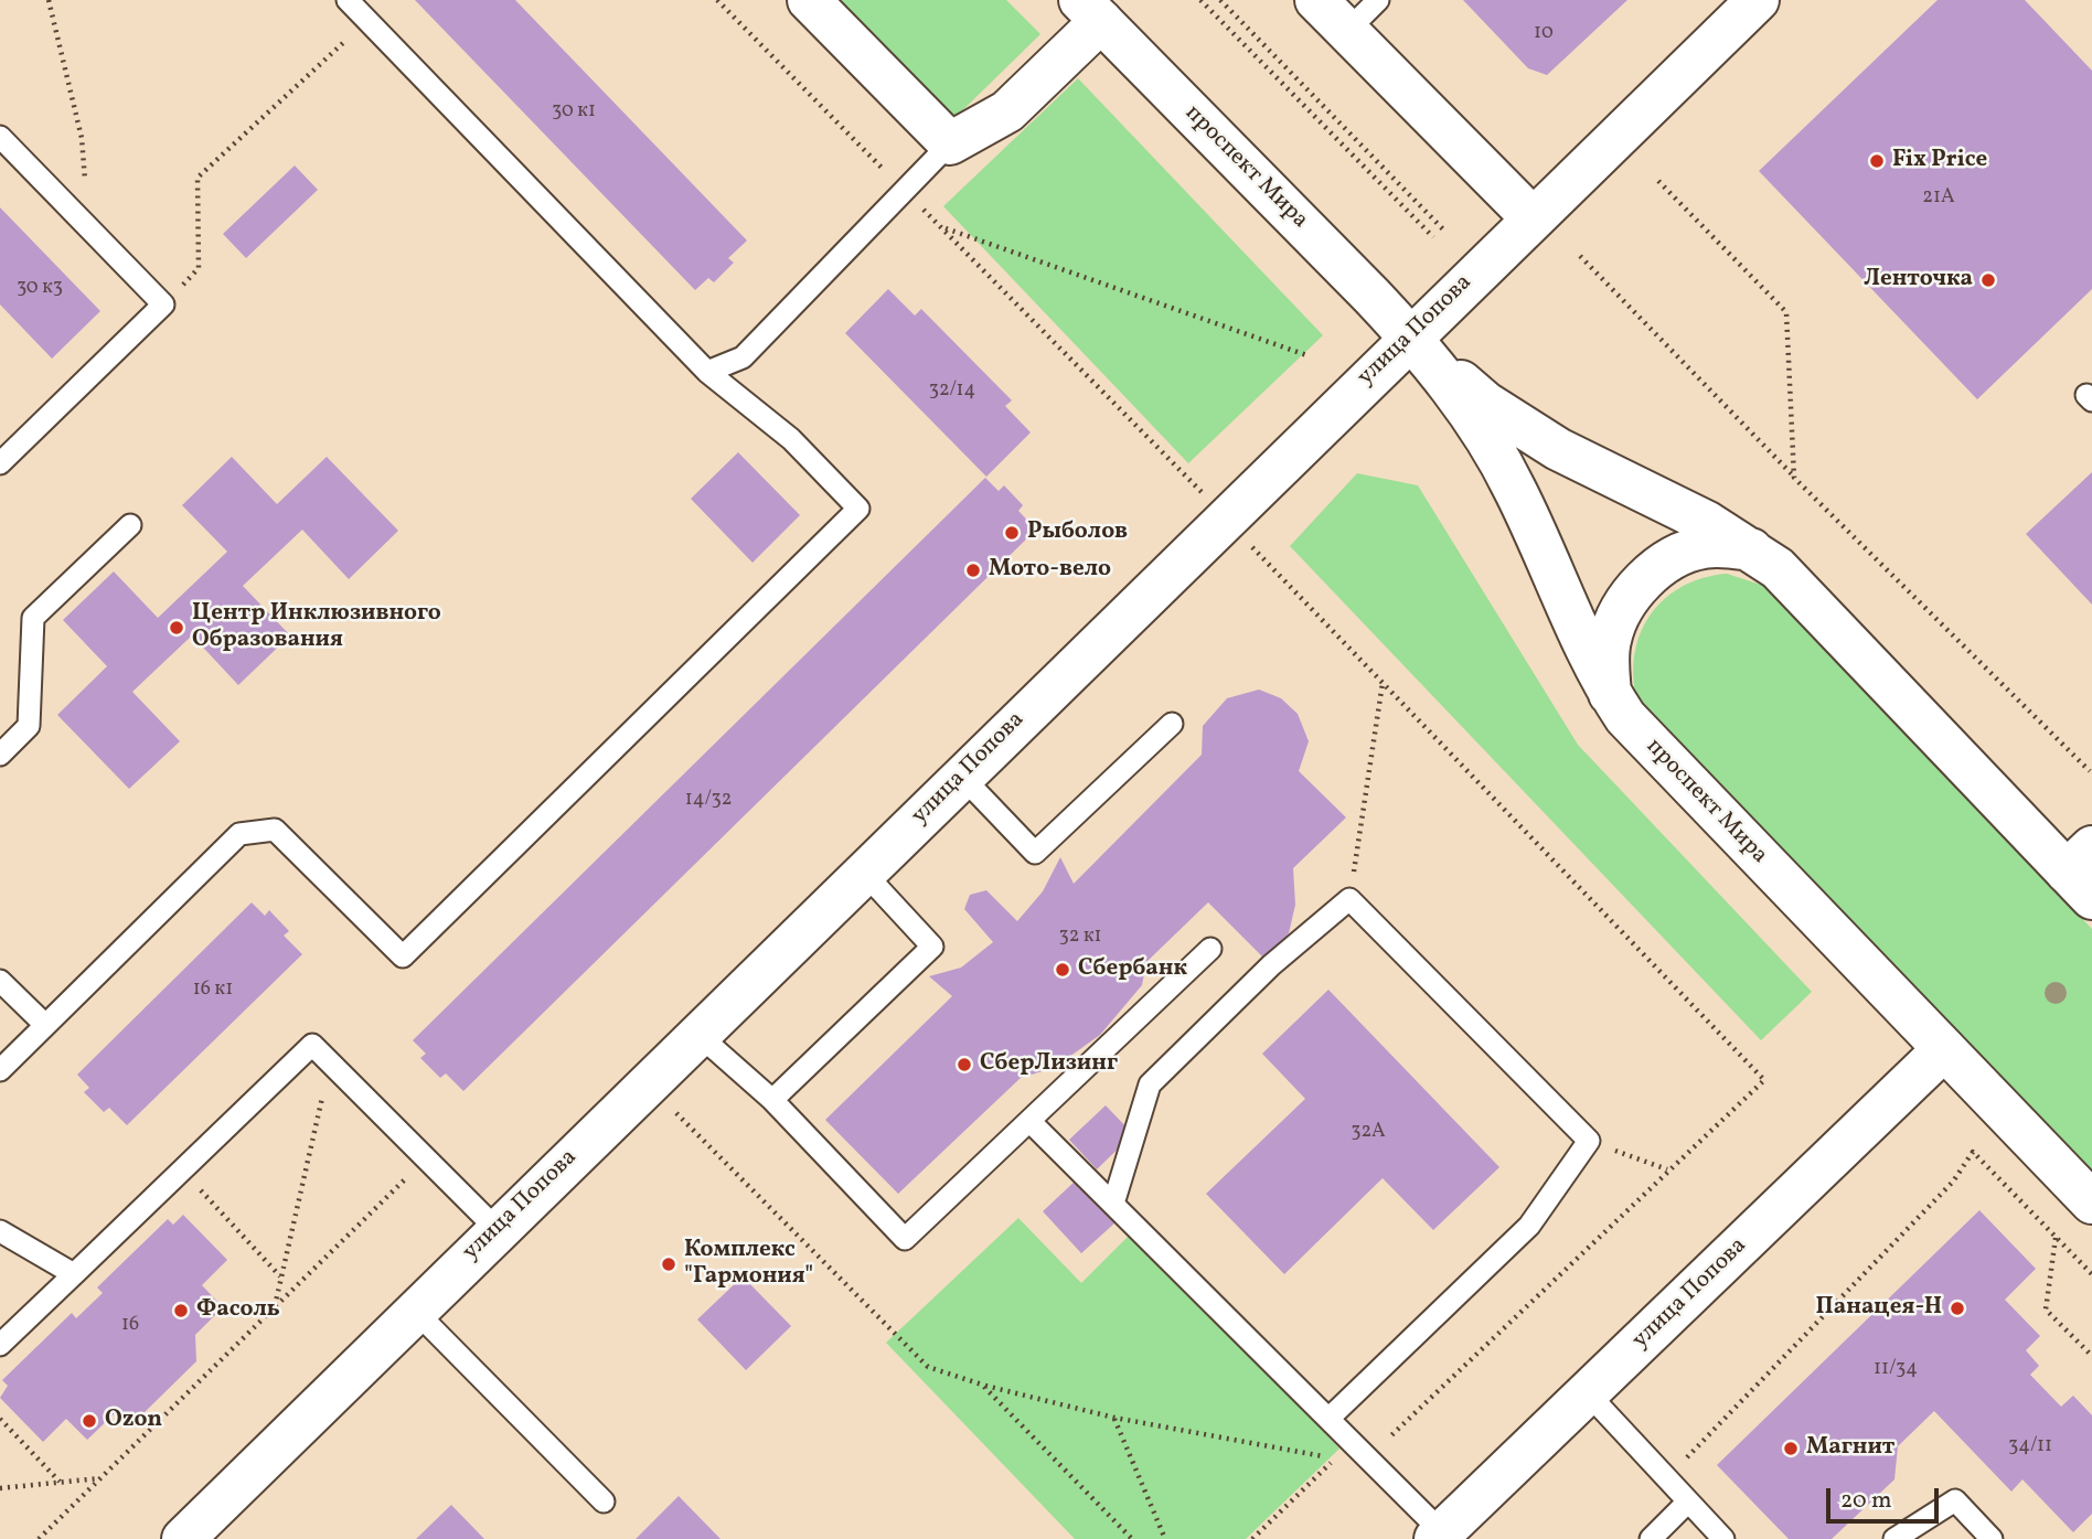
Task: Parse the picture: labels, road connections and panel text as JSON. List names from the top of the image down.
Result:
{
  "streets": {
    "street": ["проспект Мира", "улица Попова"]
  },
  "crossings": [
    ["проспект Мира", "улица Попова"]
  ],
  "places": [
    "Fix Price",
    "Ленточка",
    "Рыболов",
    "Мото-вело",
    "Центр Инклюзивного Образования",
    "Сбербанк",
    "СберЛизинг",
    "Комплекс \"Гармония\"",
    "Панацея-Н",
    "Фасоль",
    "Ozon",
    "Магнит"
  ],
  "house_numbers": [
    "10",
    "30 к1",
    "21А",
    "30 к3",
    "32/14",
    "14/32",
    "32 к1",
    "16 к1",
    "32А",
    "16",
    "11/34",
    "34/11"
  ],
  "scale_bar": "20 m"
}
